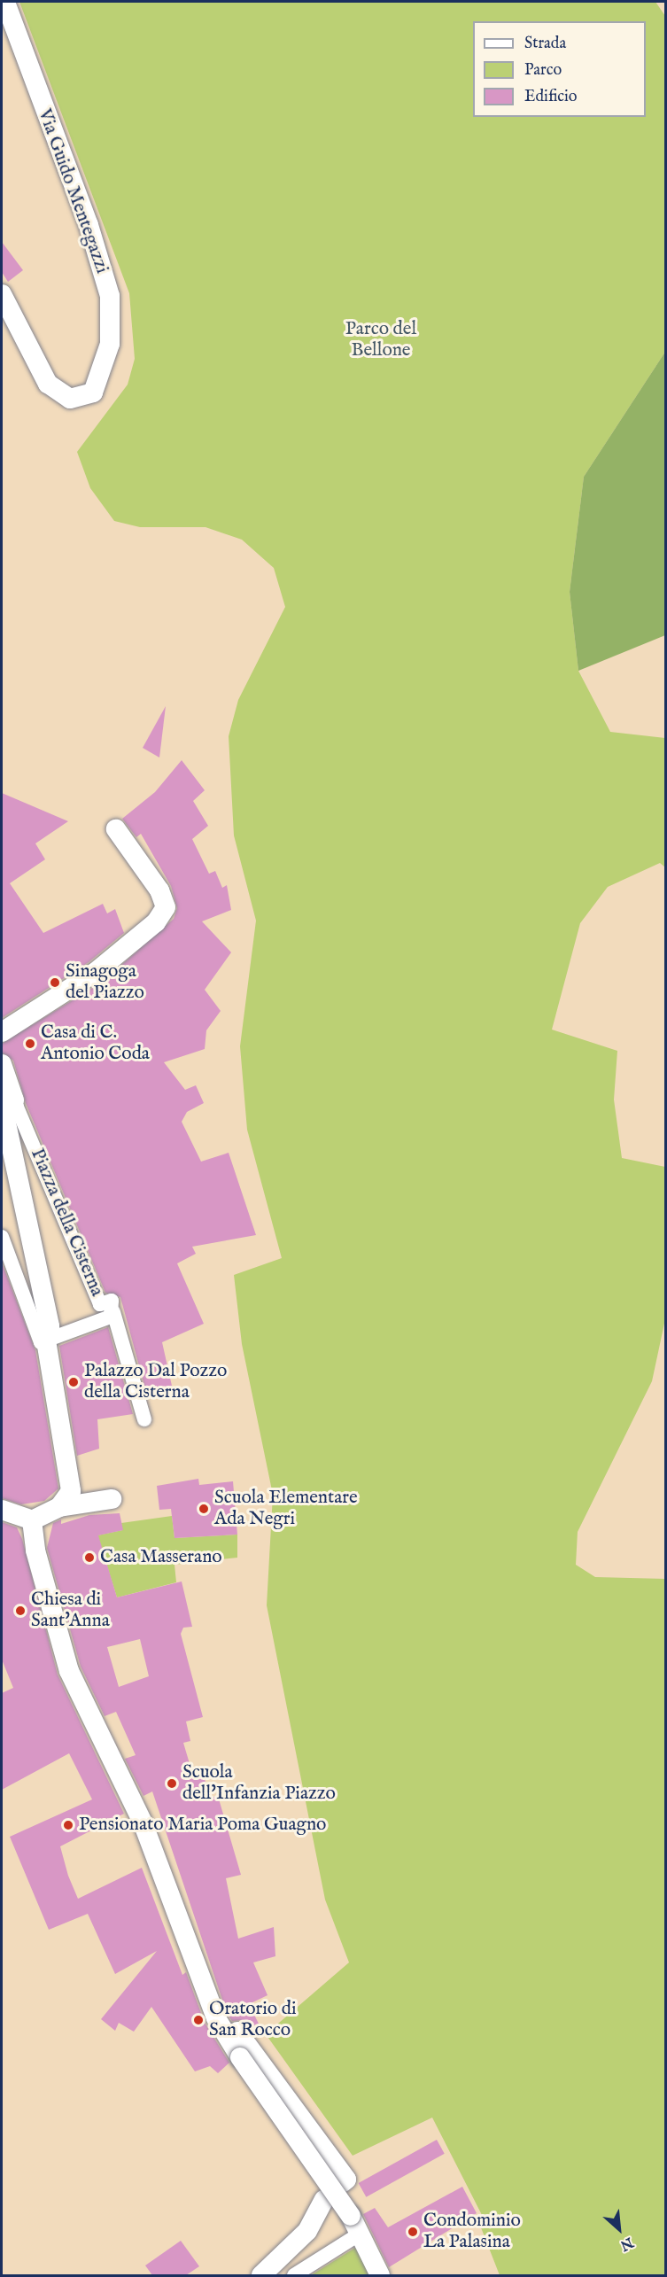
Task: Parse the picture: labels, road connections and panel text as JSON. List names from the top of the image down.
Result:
{
  "streets": {
    "street": ["Via Guido Mentegazzi", "Piazza della Cisterna"]
  },
  "parks": ["Parco del Bellone"],
  "places": [
    "Sinagoga del Piazzo",
    "Casa di C. Antonio Coda",
    "Palazzo Dal Pozzo della Cisterna",
    "Scuola Elementare Ada Negri",
    "Casa Masserano",
    "Chiesa di Sant'Anna",
    "Scuola dell'Infanzia Piazzo",
    "Pensionato Maria Poma Guagno",
    "Oratorio di San Rocco",
    "Condominio La Palasina"
  ],
  "legend": ["Strada", "Parco", "Edificio"],
  "north": "bottom right"
}
